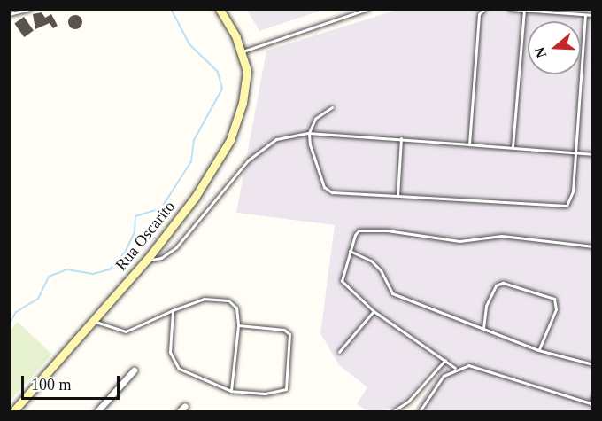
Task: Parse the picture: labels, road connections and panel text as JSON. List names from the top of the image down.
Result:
{
  "streets": {
    "main road": ["Rua Oscarito"]
  },
  "scale_bar": "100 m",
  "north": "left"
}
